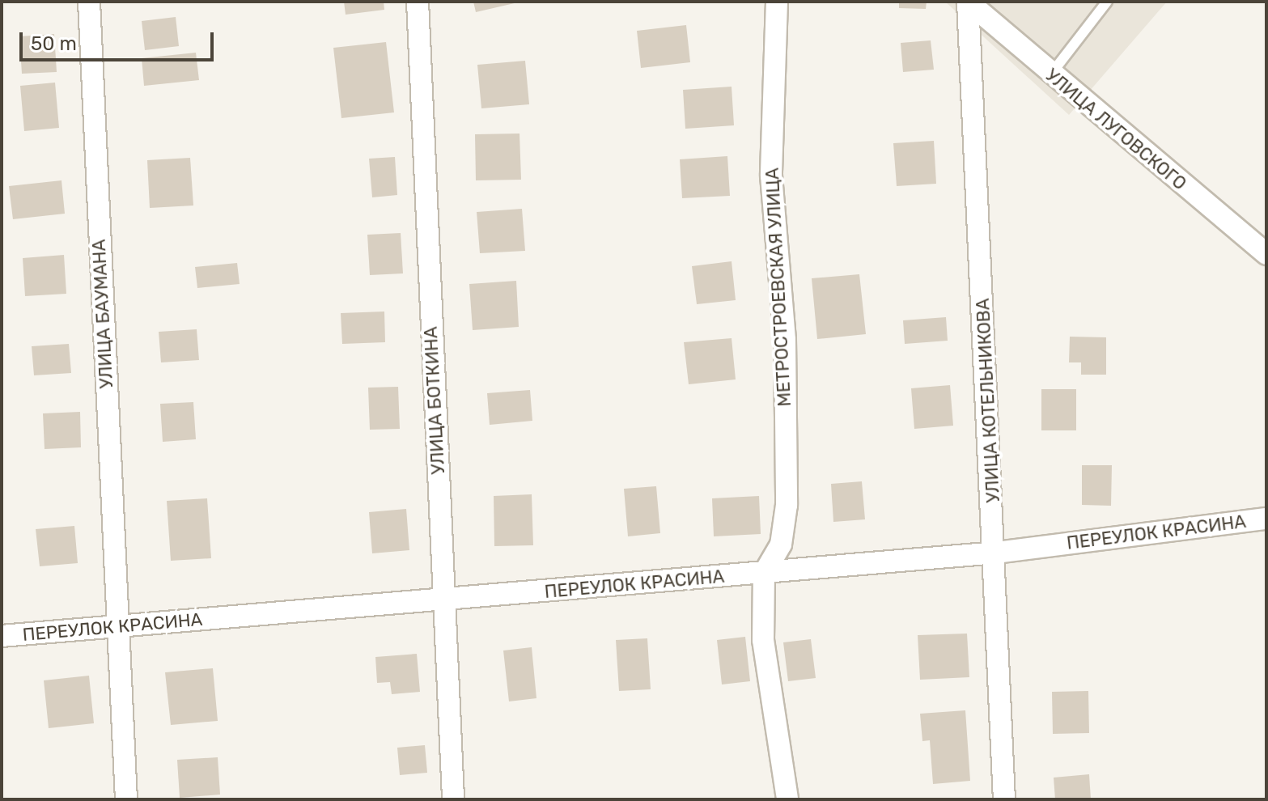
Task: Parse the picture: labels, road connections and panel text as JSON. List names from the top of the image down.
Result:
{
  "streets": {
    "street": [
      "УЛИЦА ЛУГОВСКОГО",
      "МЕТРОСТРОЕВСКАЯ УЛИЦА",
      "УЛИЦА БАУМАНА",
      "УЛИЦА БОТКИНА",
      "УЛИЦА КОТЕЛЬНИКОВА",
      "ПЕРЕУЛОК КРАСИНА"
    ]
  },
  "crossings": [
    ["УЛИЦА ЛУГОВСКОГО", "УЛИЦА КОТЕЛЬНИКОВА"],
    ["МЕТРОСТРОЕВСКАЯ УЛИЦА", "ПЕРЕУЛОК КРАСИНА"],
    ["УЛИЦА БАУМАНА", "ПЕРЕУЛОК КРАСИНА"],
    ["УЛИЦА БОТКИНА", "ПЕРЕУЛОК КРАСИНА"],
    ["УЛИЦА КОТЕЛЬНИКОВА", "ПЕРЕУЛОК КРАСИНА"]
  ],
  "scale_bar": "50 m"
}
